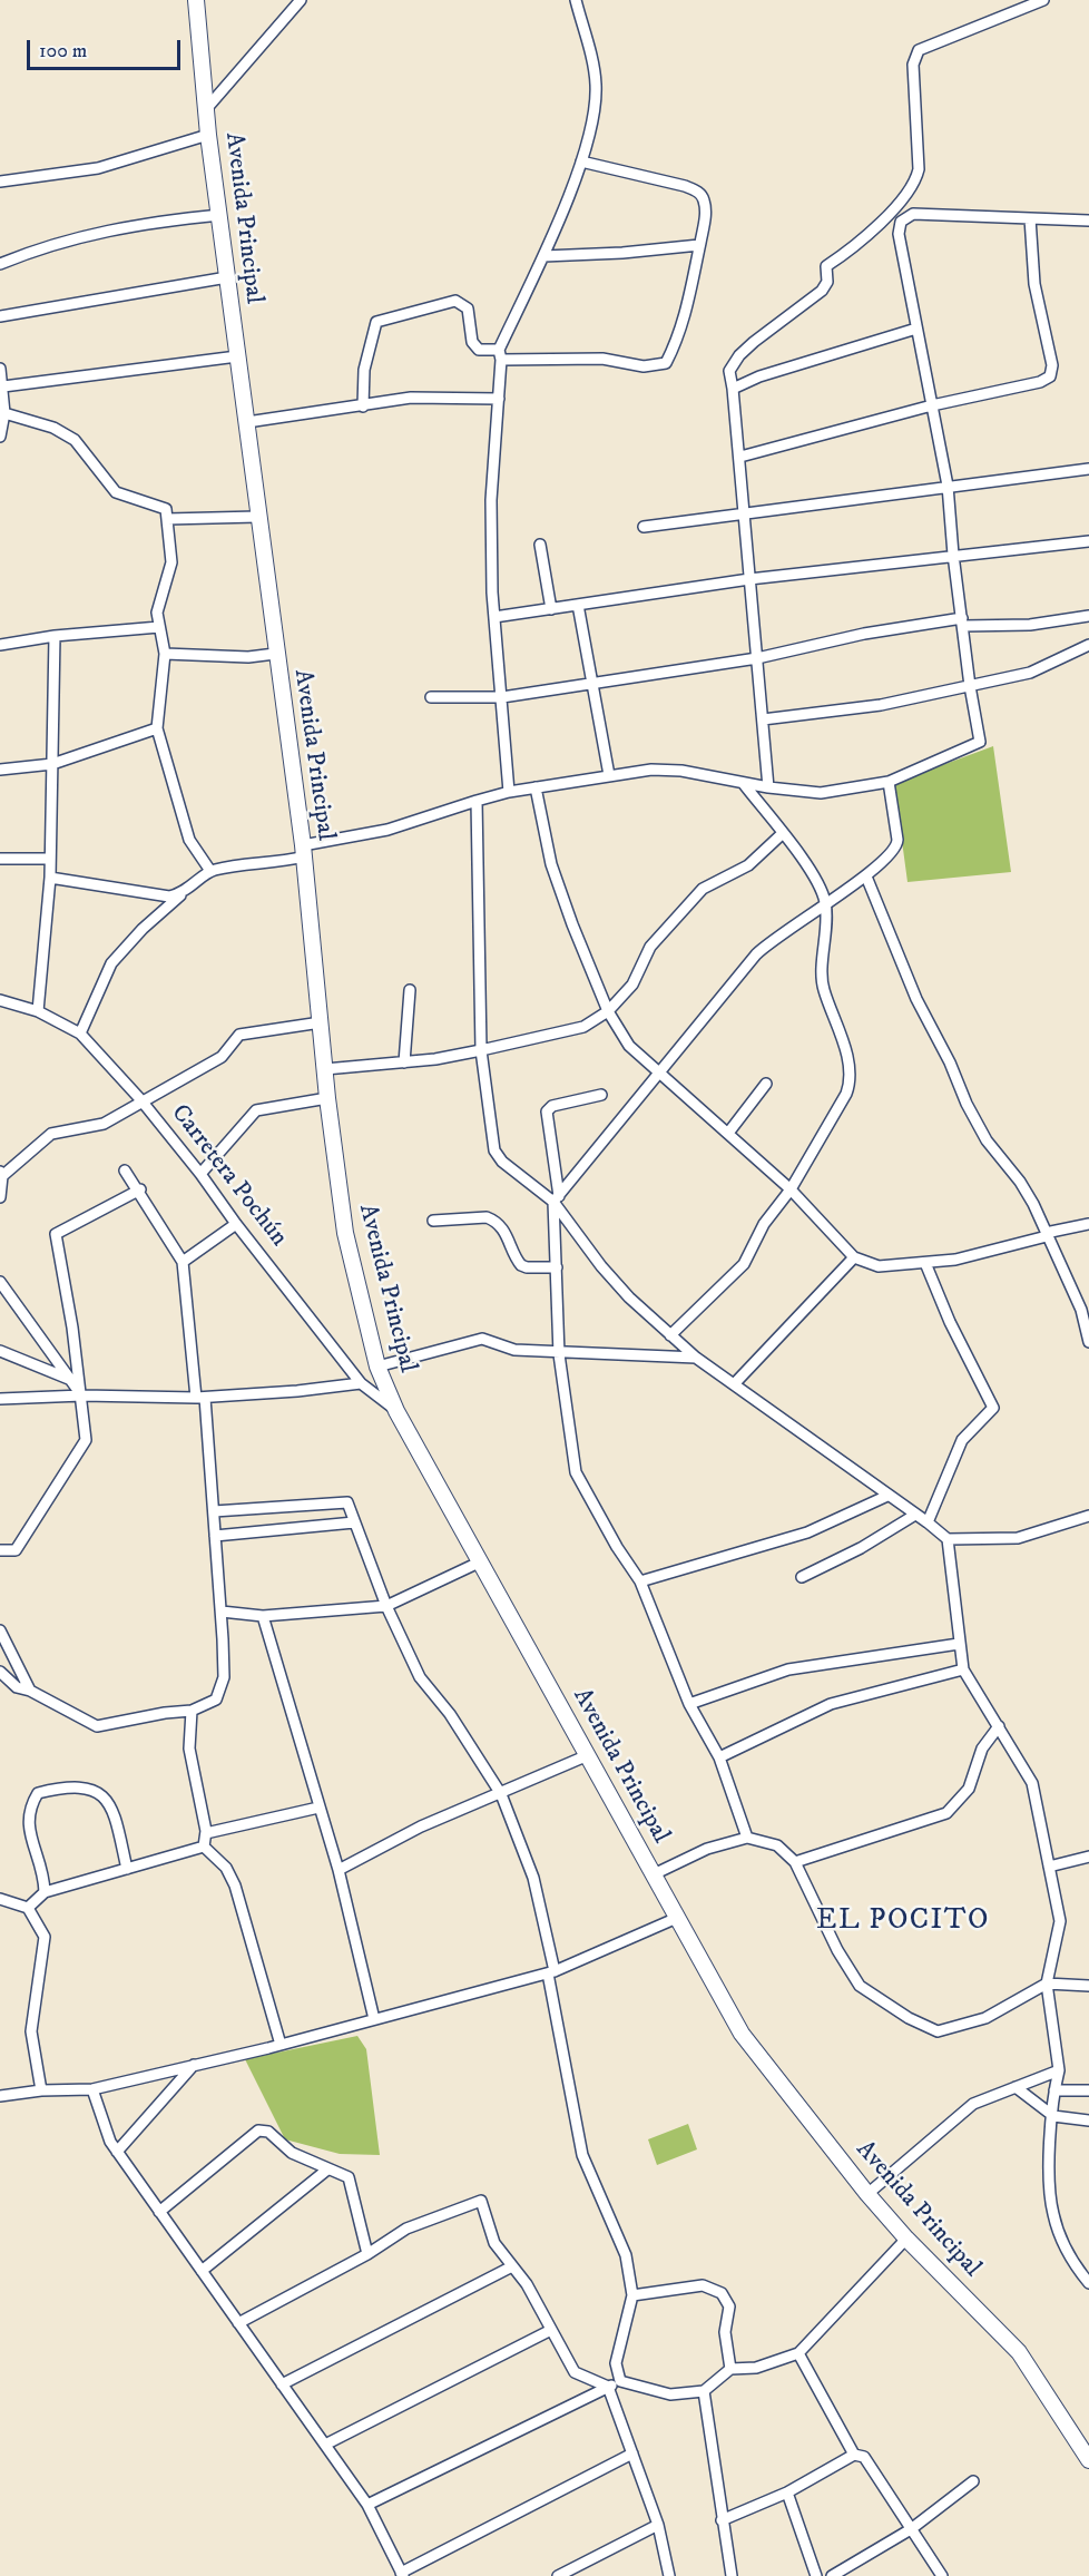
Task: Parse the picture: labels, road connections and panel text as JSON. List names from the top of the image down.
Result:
{
  "streets": {
    "main road": ["Avenida Principal"],
    "street": ["Carretera Pochún"]
  },
  "crossings": [
    ["Avenida Principal", "Carretera Pochún"]
  ],
  "districts": ["EL POCITO"],
  "scale_bar": "100 m"
}
